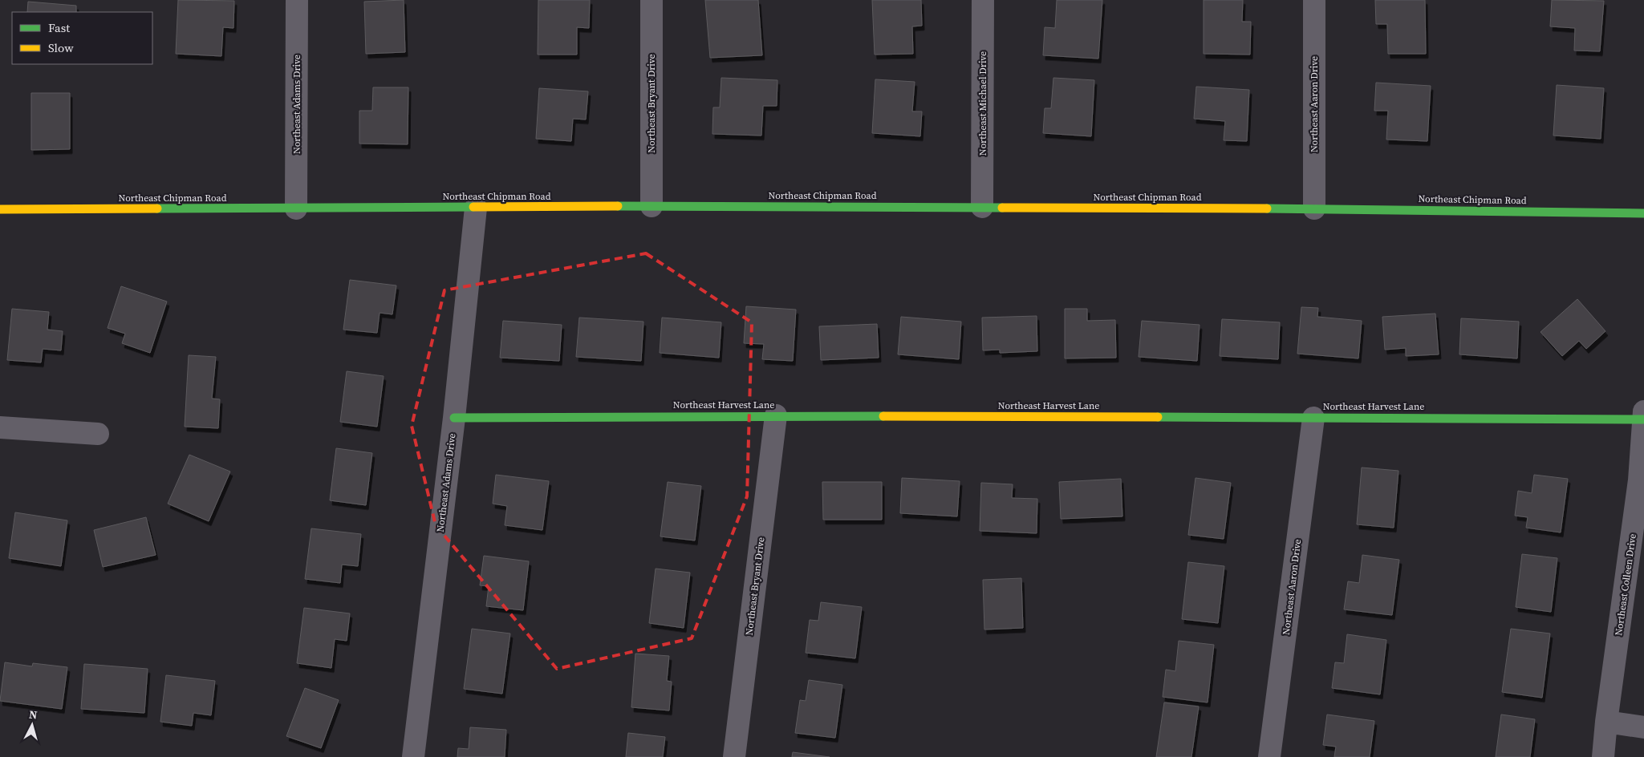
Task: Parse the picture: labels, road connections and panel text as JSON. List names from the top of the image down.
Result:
{
  "streets": {
    "street": [
      "Northeast Bryant Drive",
      "Northeast Michael Drive",
      "Northeast Adams Drive",
      "Northeast Aaron Drive",
      "Northeast Chipman Road",
      "Northeast Harvest Lane",
      "Northeast Colleen Drive"
    ]
  },
  "crossings": [
    ["Northeast Bryant Drive", "Northeast Chipman Road"],
    ["Northeast Bryant Drive", "Northeast Harvest Lane"],
    ["Northeast Michael Drive", "Northeast Chipman Road"],
    ["Northeast Adams Drive", "Northeast Chipman Road"],
    ["Northeast Adams Drive", "Northeast Harvest Lane"],
    ["Northeast Aaron Drive", "Northeast Chipman Road"],
    ["Northeast Aaron Drive", "Northeast Harvest Lane"],
    ["Northeast Harvest Lane", "Northeast Colleen Drive"]
  ],
  "legend": ["Fast", "Slow"],
  "north": "top"
}
